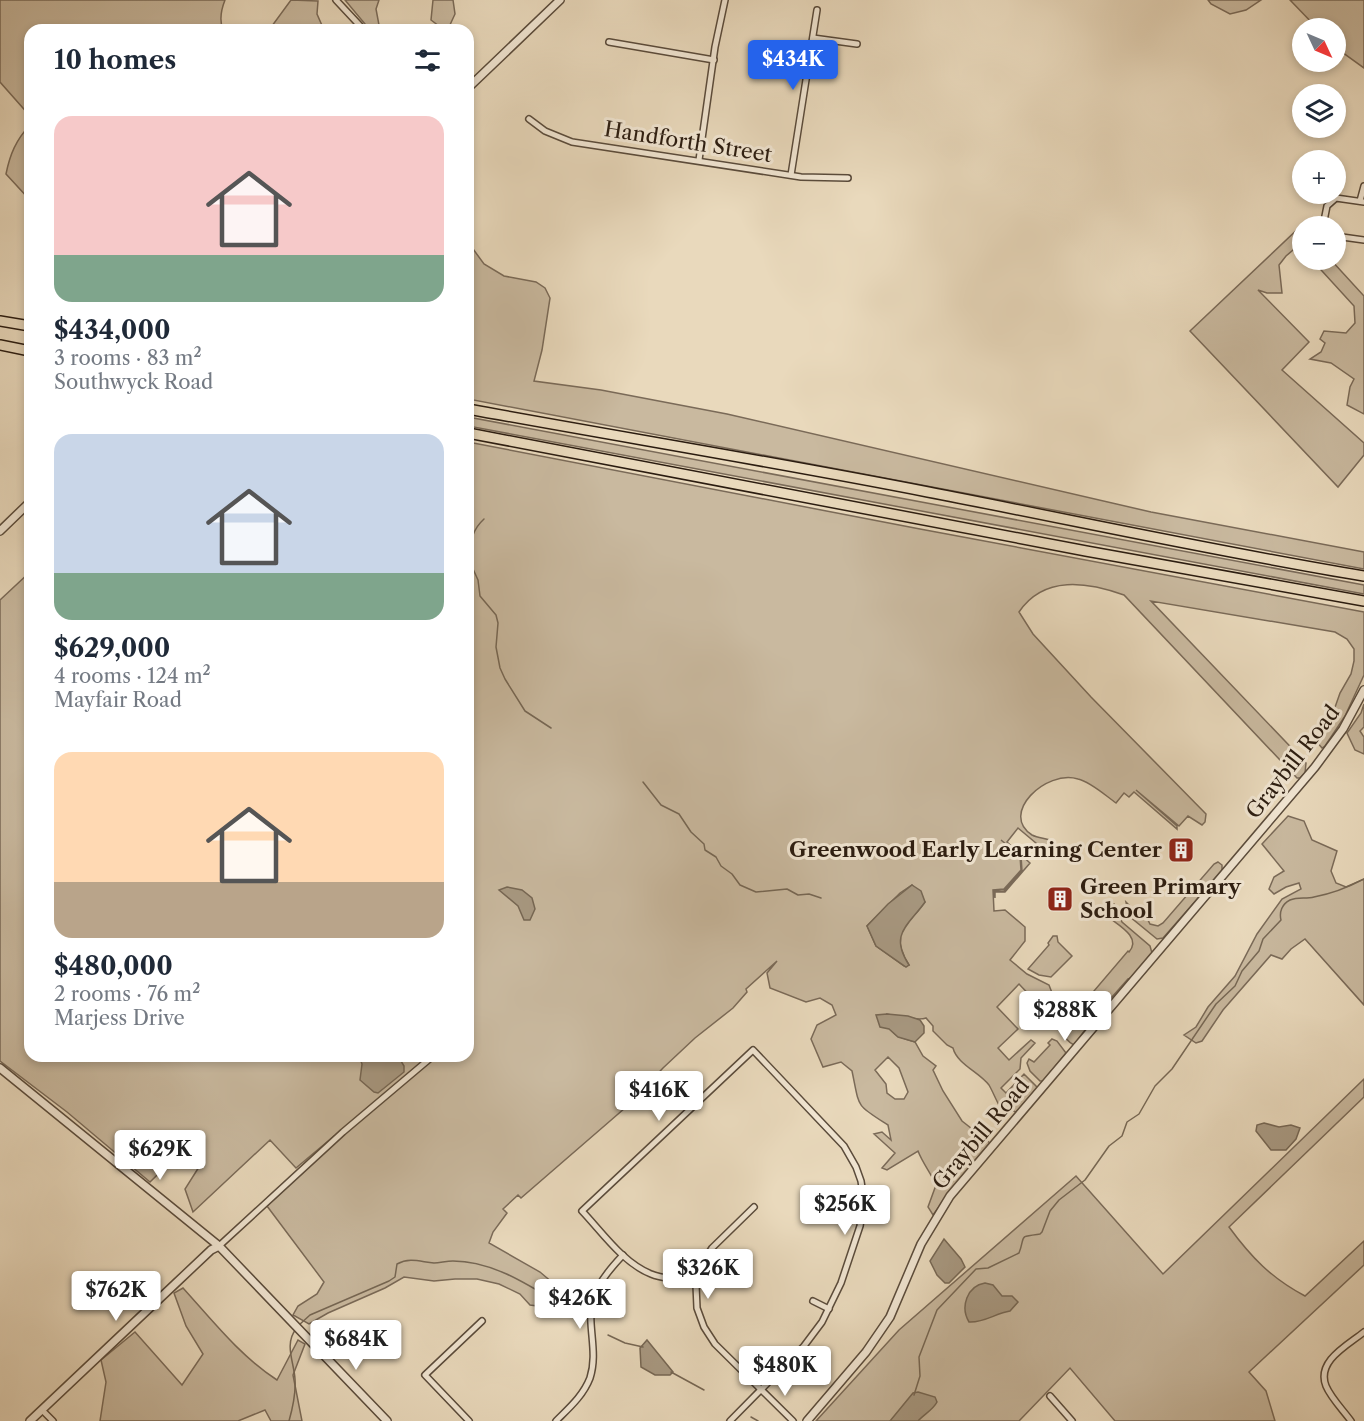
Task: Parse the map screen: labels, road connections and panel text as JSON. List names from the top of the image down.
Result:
{
  "streets": {
    "street": ["Handforth Street", "Graybill Road"]
  },
  "places": {
    "building": ["Greenwood Early Learning Center", "Green Primary School"]
  },
  "north": "bottom right",
  "page": {
    "map_buttons": ["+", "−"],
    "heading": "10 homes",
    "price": [
      "$434K",
      "$288K",
      "$416K",
      "$629K",
      "$256K",
      "$326K",
      "$762K",
      "$426K",
      "$684K",
      "$480K"
    ],
    "list": [
      {
        "name": "$434,000",
        "note": "3 rooms · 83 m² · Southwyck Road"
      },
      {
        "name": "$629,000",
        "note": "4 rooms · 124 m² · Mayfair Road"
      },
      {
        "name": "$480,000",
        "note": "2 rooms · 76 m² · Marjess Drive"
      }
    ]
  }
}
